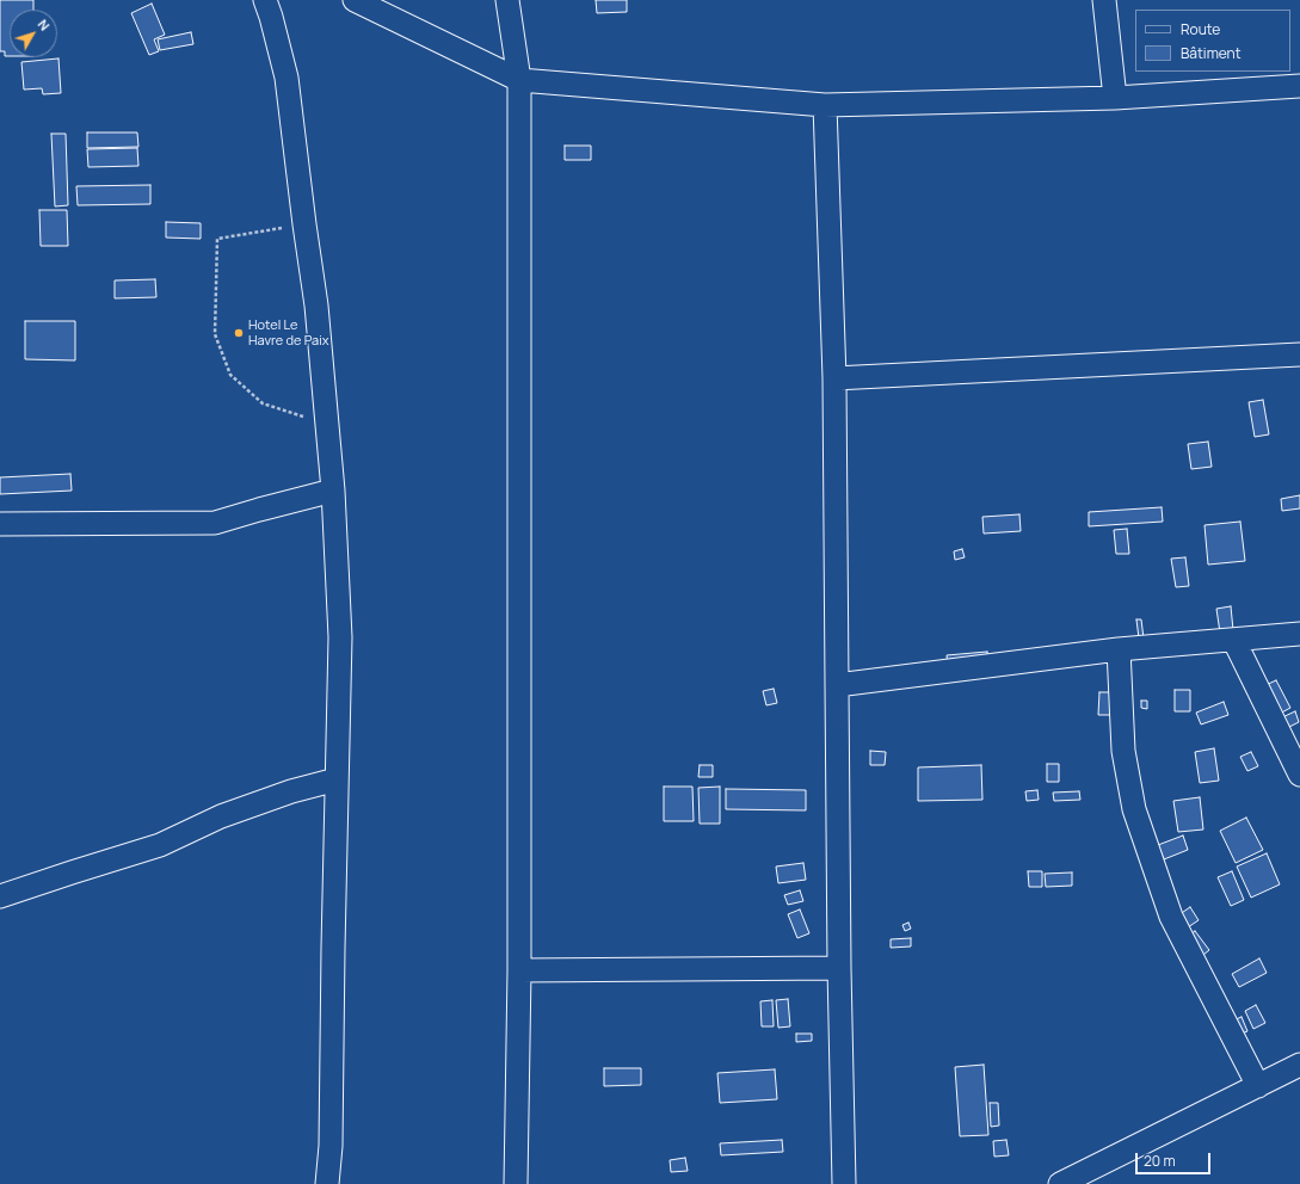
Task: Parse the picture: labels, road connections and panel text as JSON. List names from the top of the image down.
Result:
{
  "places": ["Hotel Le Havre de Paix"],
  "legend": ["Route", "Bâtiment"],
  "scale_bar": "20 m",
  "north": "top right"
}
